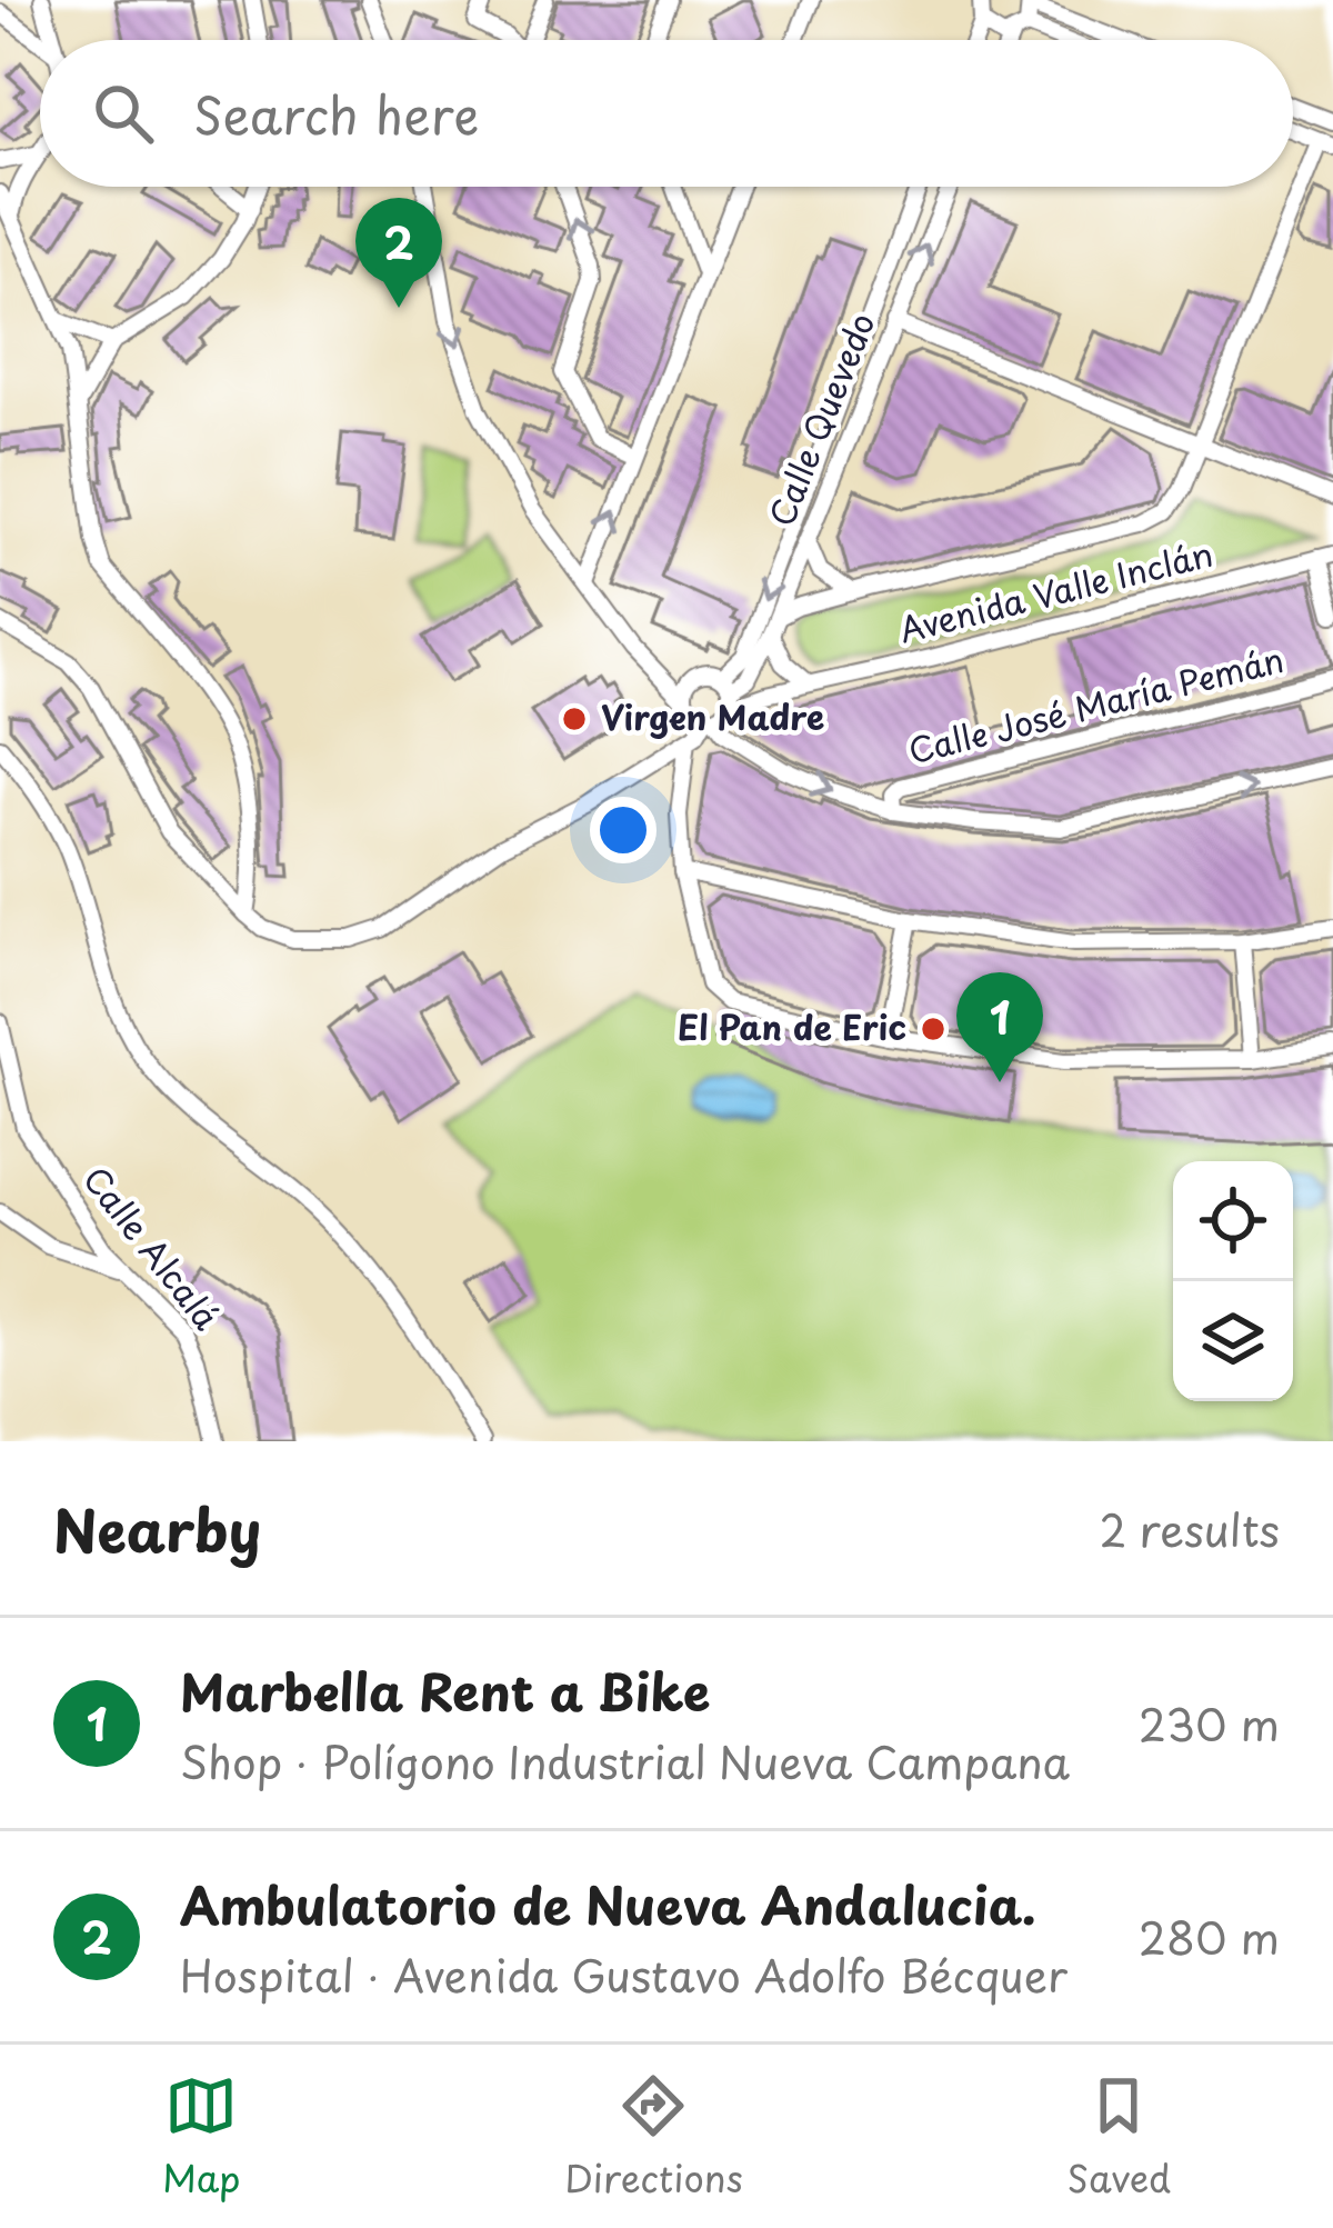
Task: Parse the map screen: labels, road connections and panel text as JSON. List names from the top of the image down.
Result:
{
  "streets": {
    "street": [
      "Calle Quevedo",
      "Avenida Valle Inclán",
      "Calle José María Pemán",
      "Calle Alcalá"
    ]
  },
  "crossings": [
    ["Calle Quevedo", "Avenida Valle Inclán"]
  ],
  "places": ["Virgen Madre", "El Pan de Eric"],
  "page": {
    "search": "Search here",
    "pins": ["2", "1"],
    "heading": ["Nearby", "2 results"],
    "list": [
      {
        "mark": "1",
        "name": "Marbella Rent a Bike",
        "note": "Shop · Polígono Industrial Nueva Campana",
        "value": "230 m"
      },
      {
        "mark": "2",
        "name": "Ambulatorio de Nueva Andalucia.",
        "note": "Hospital · Avenida Gustavo Adolfo Bécquer",
        "value": "280 m"
      }
    ],
    "nav": ["Map", "Directions", "Saved"]
  }
}
